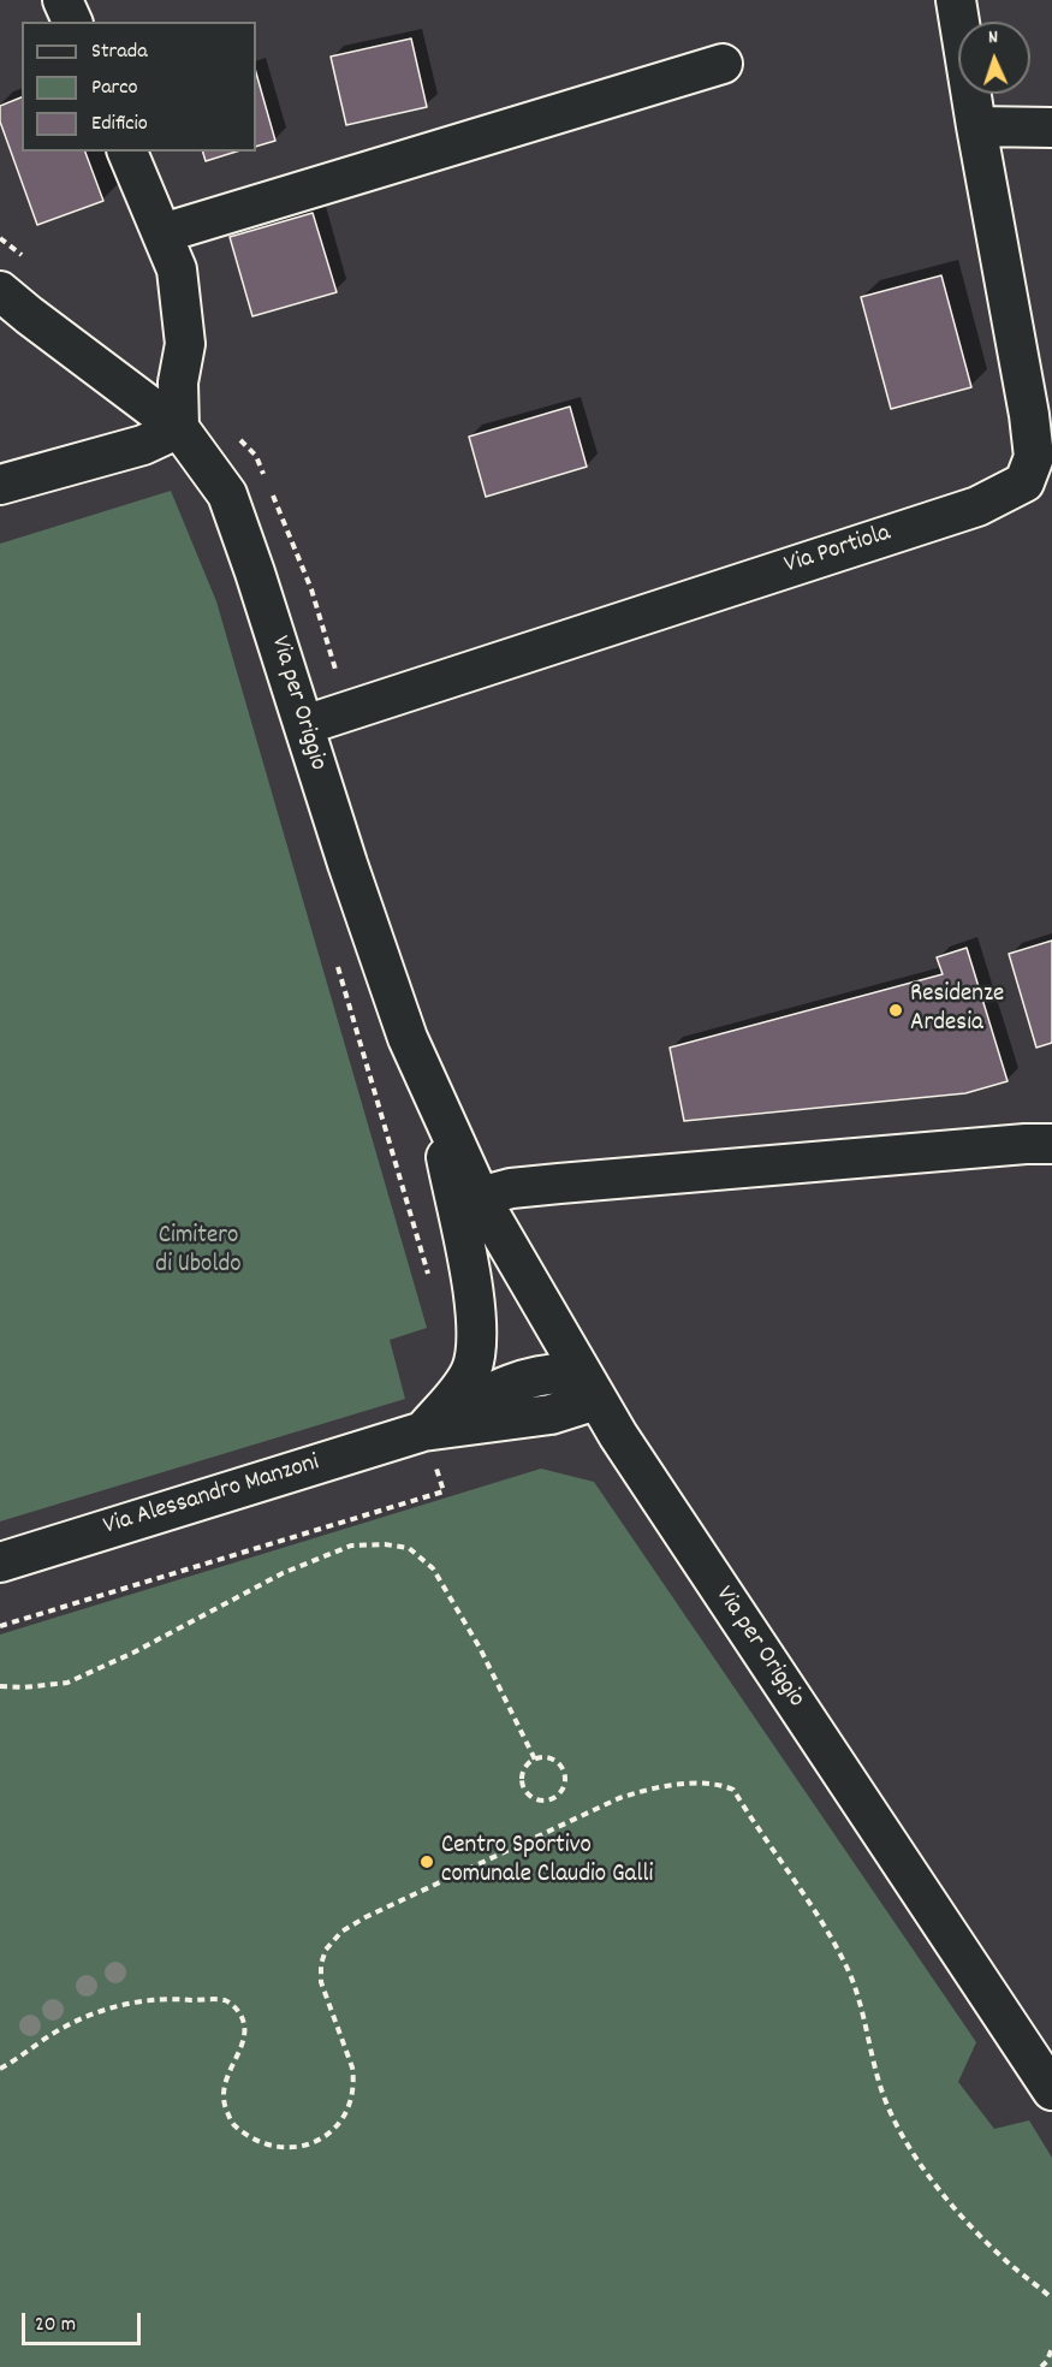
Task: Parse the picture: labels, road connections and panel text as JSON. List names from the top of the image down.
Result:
{
  "streets": {
    "street": ["Via Portiola", "Via per Origgio", "Via Alessandro Manzoni"]
  },
  "crossings": [
    ["Via Portiola", "Via per Origgio"],
    ["Via per Origgio", "Via Alessandro Manzoni"]
  ],
  "parks": ["Cimitero di Uboldo"],
  "places": ["Residenze Ardesia", "Centro Sportivo comunale Claudio Galli"],
  "legend": ["Strada", "Parco", "Edificio"],
  "scale_bar": "20 m",
  "north": "top"
}
